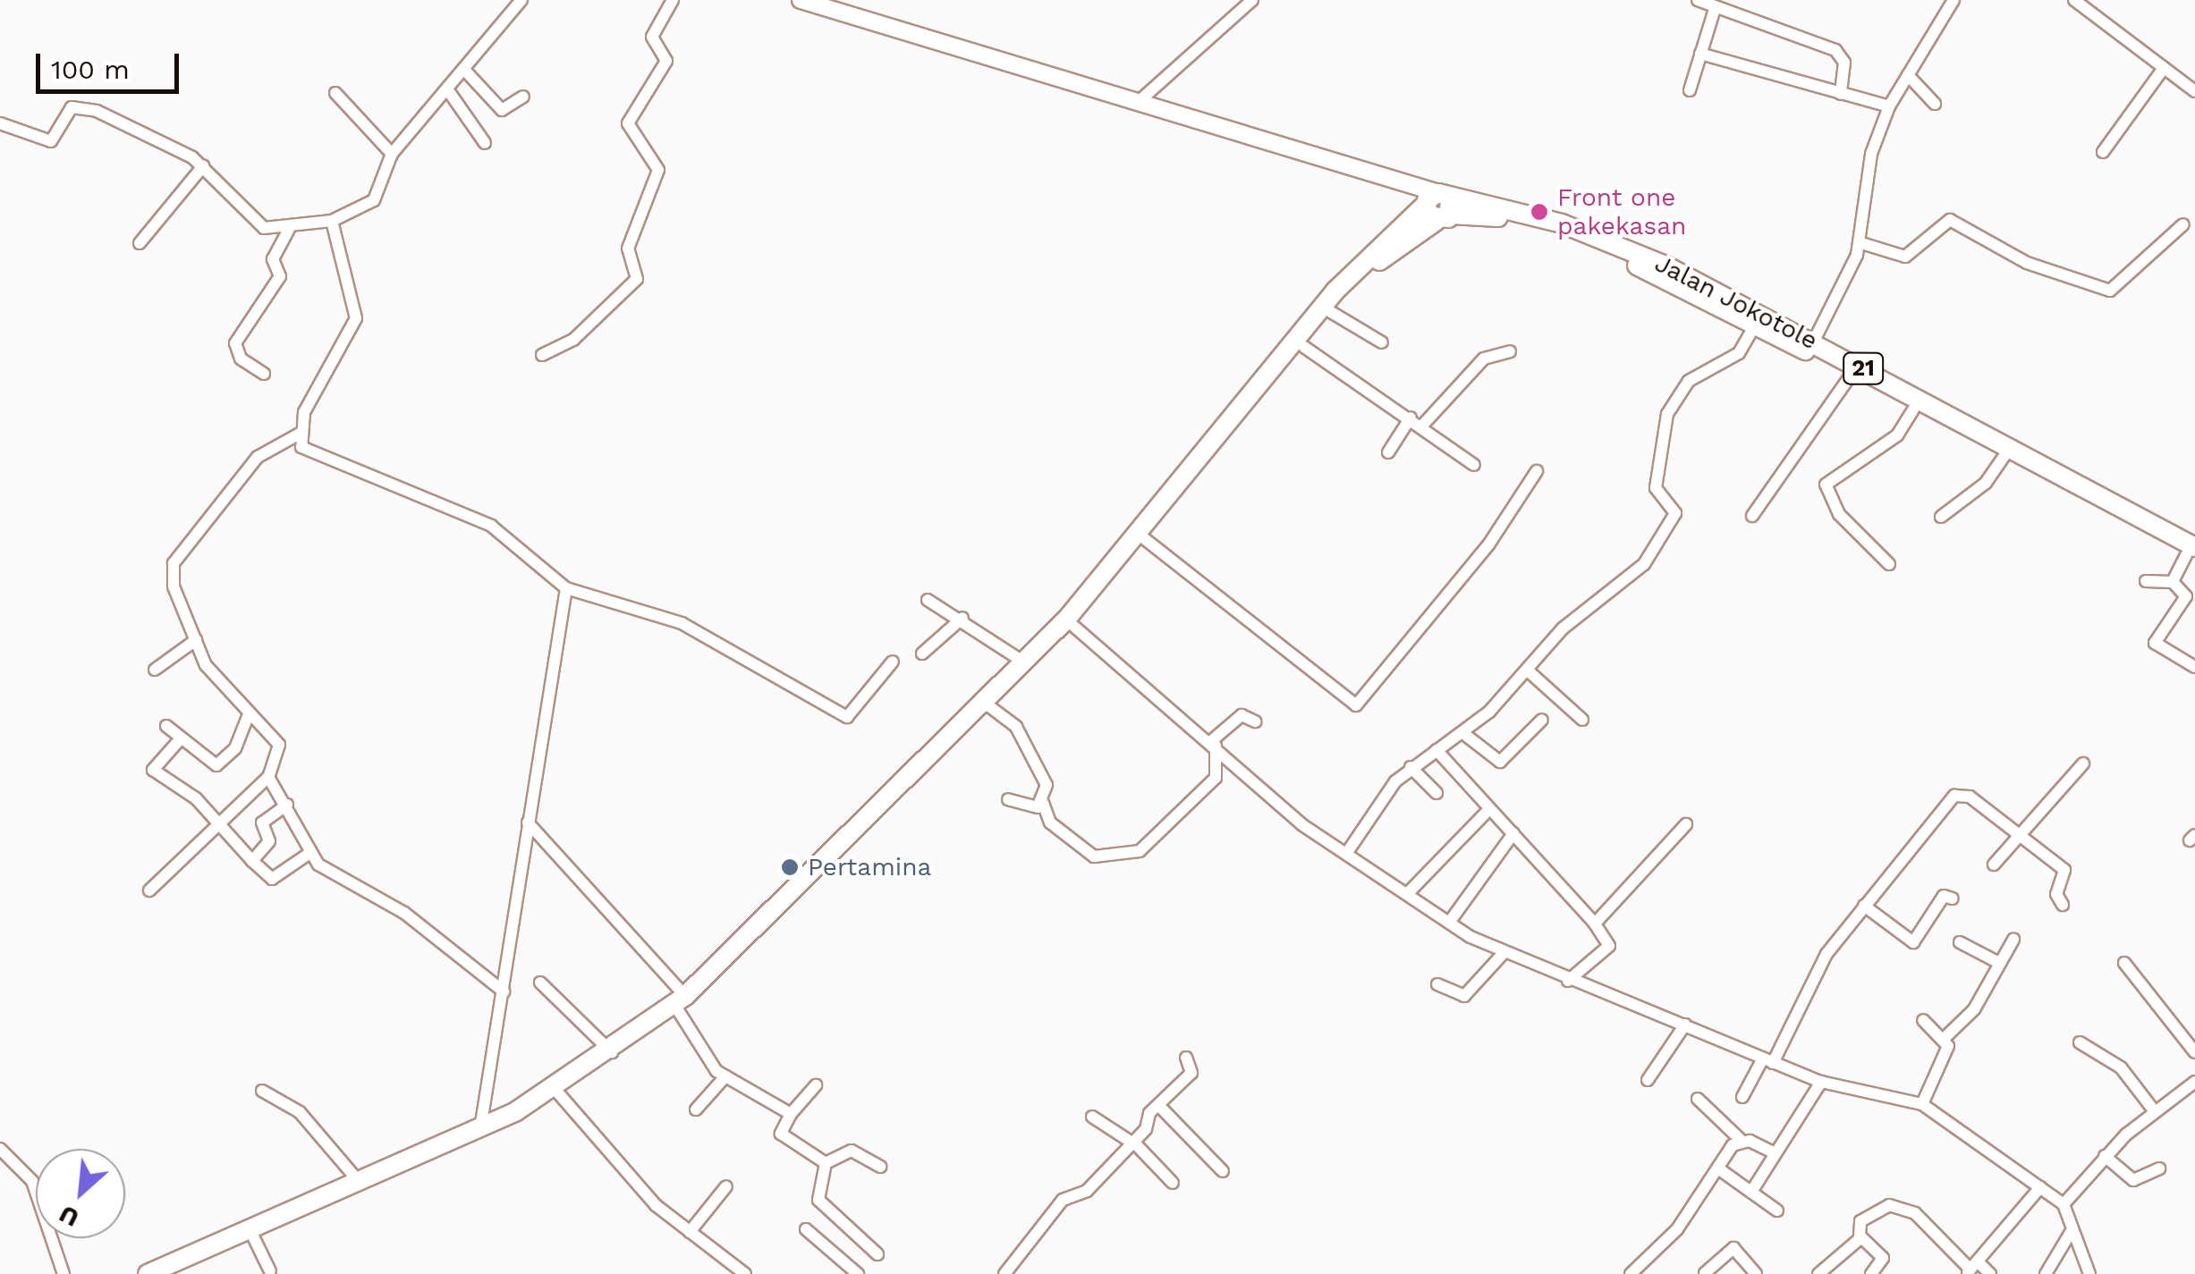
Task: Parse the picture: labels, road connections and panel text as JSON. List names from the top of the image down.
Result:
{
  "streets": {
    "highway": ["Jalan Jokotole", "21"]
  },
  "places": ["Front one pakekasan", "Pertamina"],
  "scale_bar": "100 m",
  "north": "bottom left"
}
